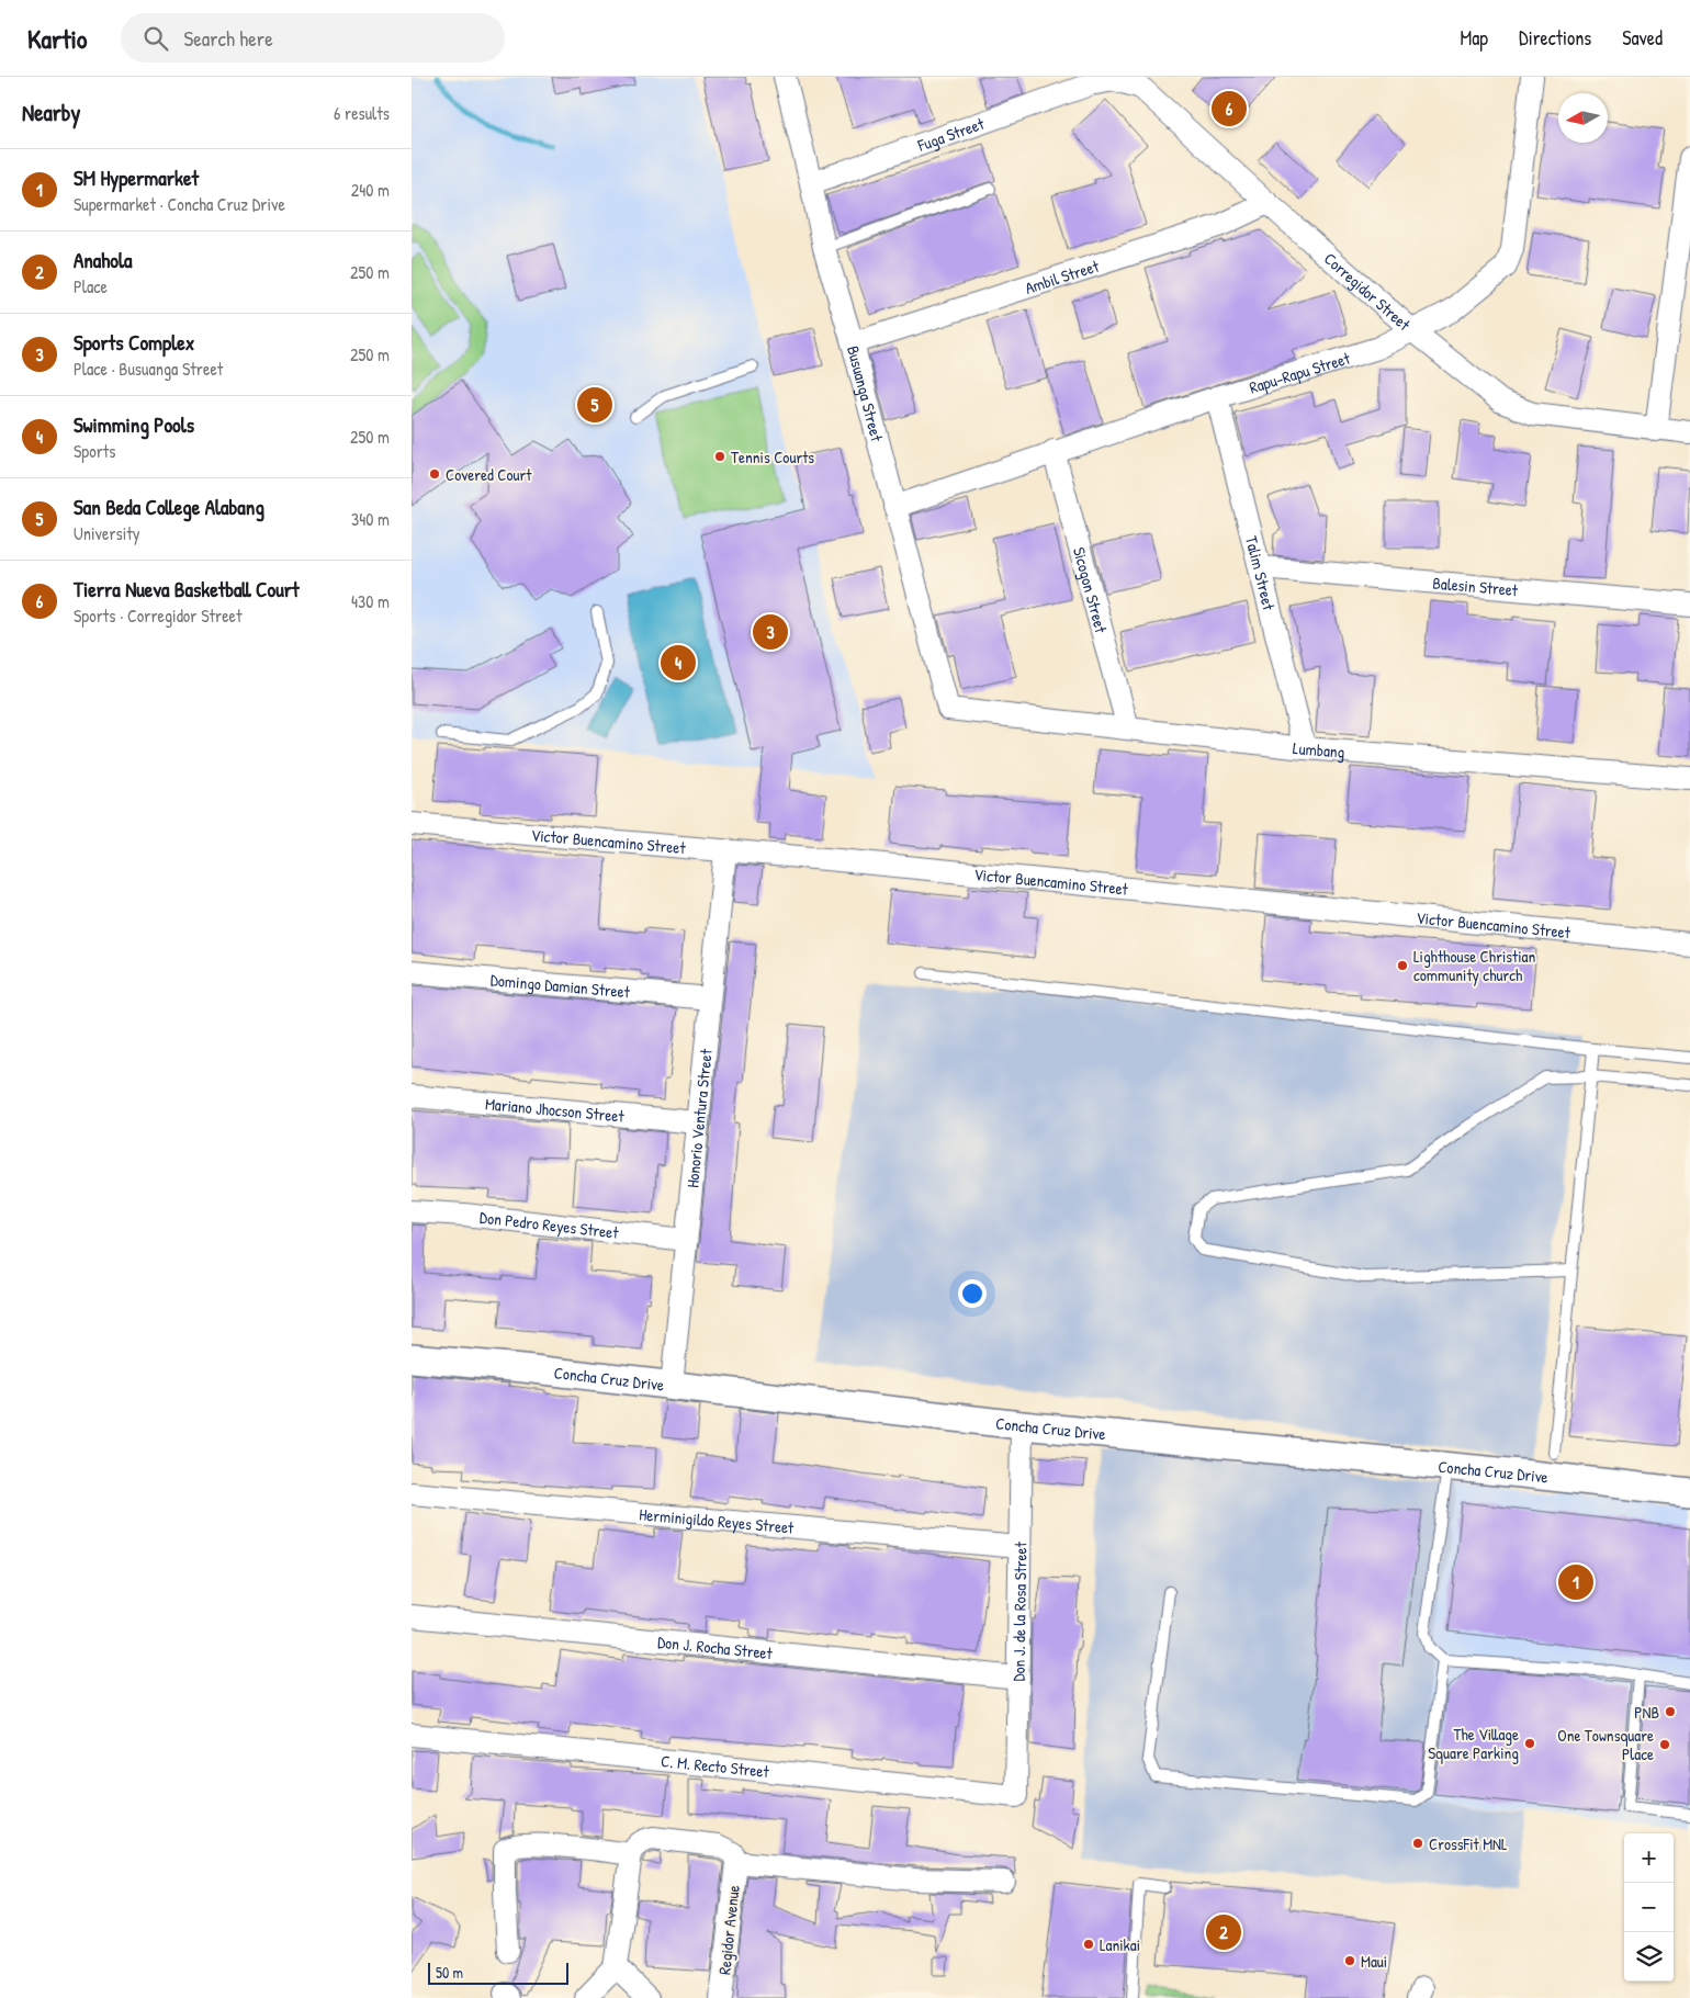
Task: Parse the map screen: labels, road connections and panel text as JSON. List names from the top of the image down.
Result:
{
  "streets": {
    "street": [
      "Fuga Street",
      "Ambil Street",
      "Corregidor Street",
      "Rapu-Rapu Street",
      "Busuanga Street",
      "Talim Street",
      "Balesin Street",
      "Sicogon Street",
      "Lumbang",
      "Victor Buencamino Street",
      "Domingo Damian Street",
      "Mariano Jhocson Street",
      "Honorio Ventura Street",
      "Don Pedro Reyes Street",
      "Concha Cruz Drive",
      "Herminigildo Reyes Street",
      "Don J. de la Rosa Street",
      "Don J. Rocha Street",
      "C. M. Recto Street",
      "Regidor Avenue"
    ]
  },
  "crossings": [
    ["Fuga Street", "Corregidor Street"],
    ["Fuga Street", "Busuanga Street"],
    ["Ambil Street", "Corregidor Street"],
    ["Ambil Street", "Busuanga Street"],
    ["Corregidor Street", "Rapu-Rapu Street"],
    ["Rapu-Rapu Street", "Busuanga Street"],
    ["Rapu-Rapu Street", "Talim Street"],
    ["Rapu-Rapu Street", "Sicogon Street"],
    ["Busuanga Street", "Lumbang"],
    ["Talim Street", "Balesin Street"],
    ["Talim Street", "Lumbang"],
    ["Sicogon Street", "Lumbang"],
    ["Victor Buencamino Street", "Honorio Ventura Street"],
    ["Domingo Damian Street", "Honorio Ventura Street"],
    ["Mariano Jhocson Street", "Honorio Ventura Street"],
    ["Honorio Ventura Street", "Don Pedro Reyes Street"],
    ["Honorio Ventura Street", "Concha Cruz Drive"],
    ["Concha Cruz Drive", "Don J. de la Rosa Street"],
    ["Herminigildo Reyes Street", "Don J. de la Rosa Street"],
    ["Don J. de la Rosa Street", "Don J. Rocha Street"],
    ["Don J. de la Rosa Street", "C. M. Recto Street"]
  ],
  "places": [
    "Tennis Courts",
    "Covered Court",
    "Lighthouse Christian community church",
    "PNB",
    "The Village Square Parking",
    "One Townsquare Place",
    "CrossFit MNL",
    "Lanikai",
    "Maui"
  ],
  "scale_bar": "50 m",
  "north": "left",
  "page": {
    "header": "Kartio",
    "search": "Search here",
    "nav": ["Map", "Directions", "Saved"],
    "heading": ["Nearby", "6 results"],
    "pins": [
      "6",
      "5",
      "3",
      "4",
      "1",
      "2"
    ],
    "list": [
      {
        "mark": "1",
        "name": "SM Hypermarket",
        "note": "Supermarket · Concha Cruz Drive",
        "value": "240 m"
      },
      {
        "mark": "2",
        "name": "Anahola",
        "note": "Place",
        "value": "250 m"
      },
      {
        "mark": "3",
        "name": "Sports Complex",
        "note": "Place · Busuanga Street",
        "value": "250 m"
      },
      {
        "mark": "4",
        "name": "Swimming Pools",
        "note": "Sports",
        "value": "250 m"
      },
      {
        "mark": "5",
        "name": "San Beda College Alabang",
        "note": "University",
        "value": "340 m"
      },
      {
        "mark": "6",
        "name": "Tierra Nueva Basketball Court",
        "note": "Sports · Corregidor Street",
        "value": "430 m"
      }
    ],
    "map_buttons": ["+", "−"],
    "scale": "50 m"
  }
}
